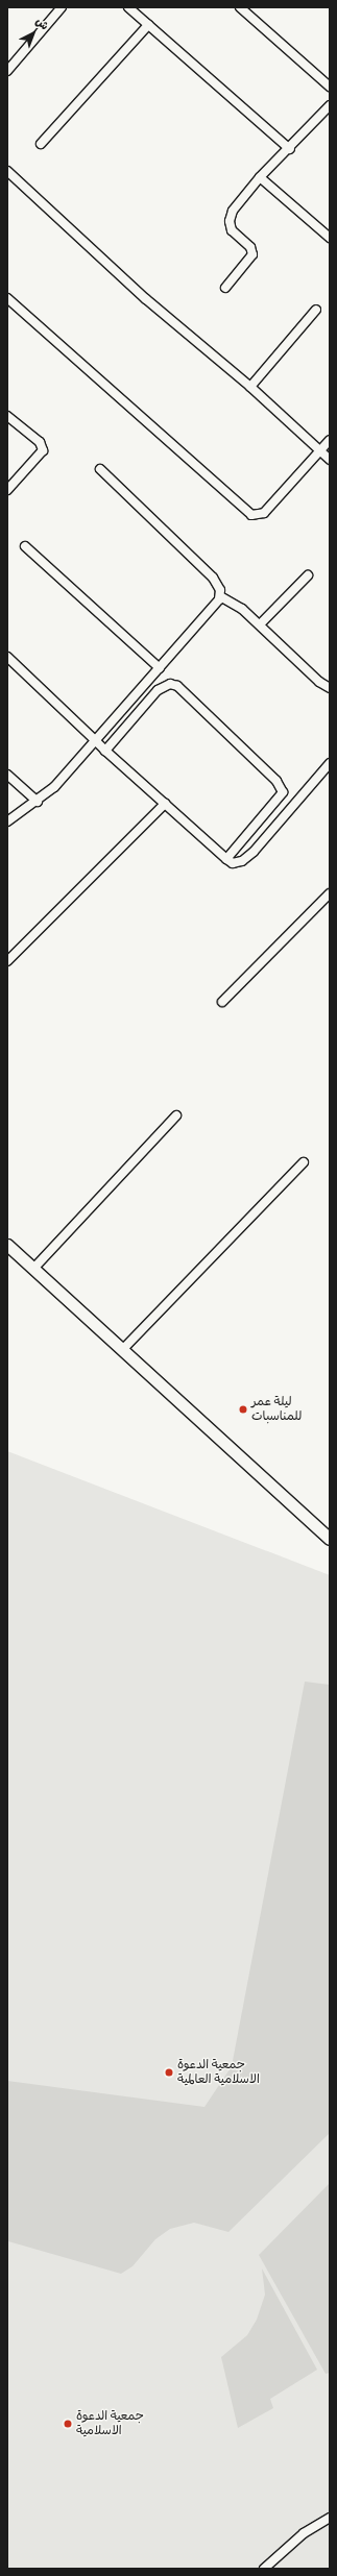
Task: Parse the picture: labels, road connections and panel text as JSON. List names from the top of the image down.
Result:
{
  "places": ["ليلة عمر للمناسبات", "جمعية الدعوة الاسلامية العالمية", "جمعية الدعوة الاسلامية"],
  "north": "top right"
}
